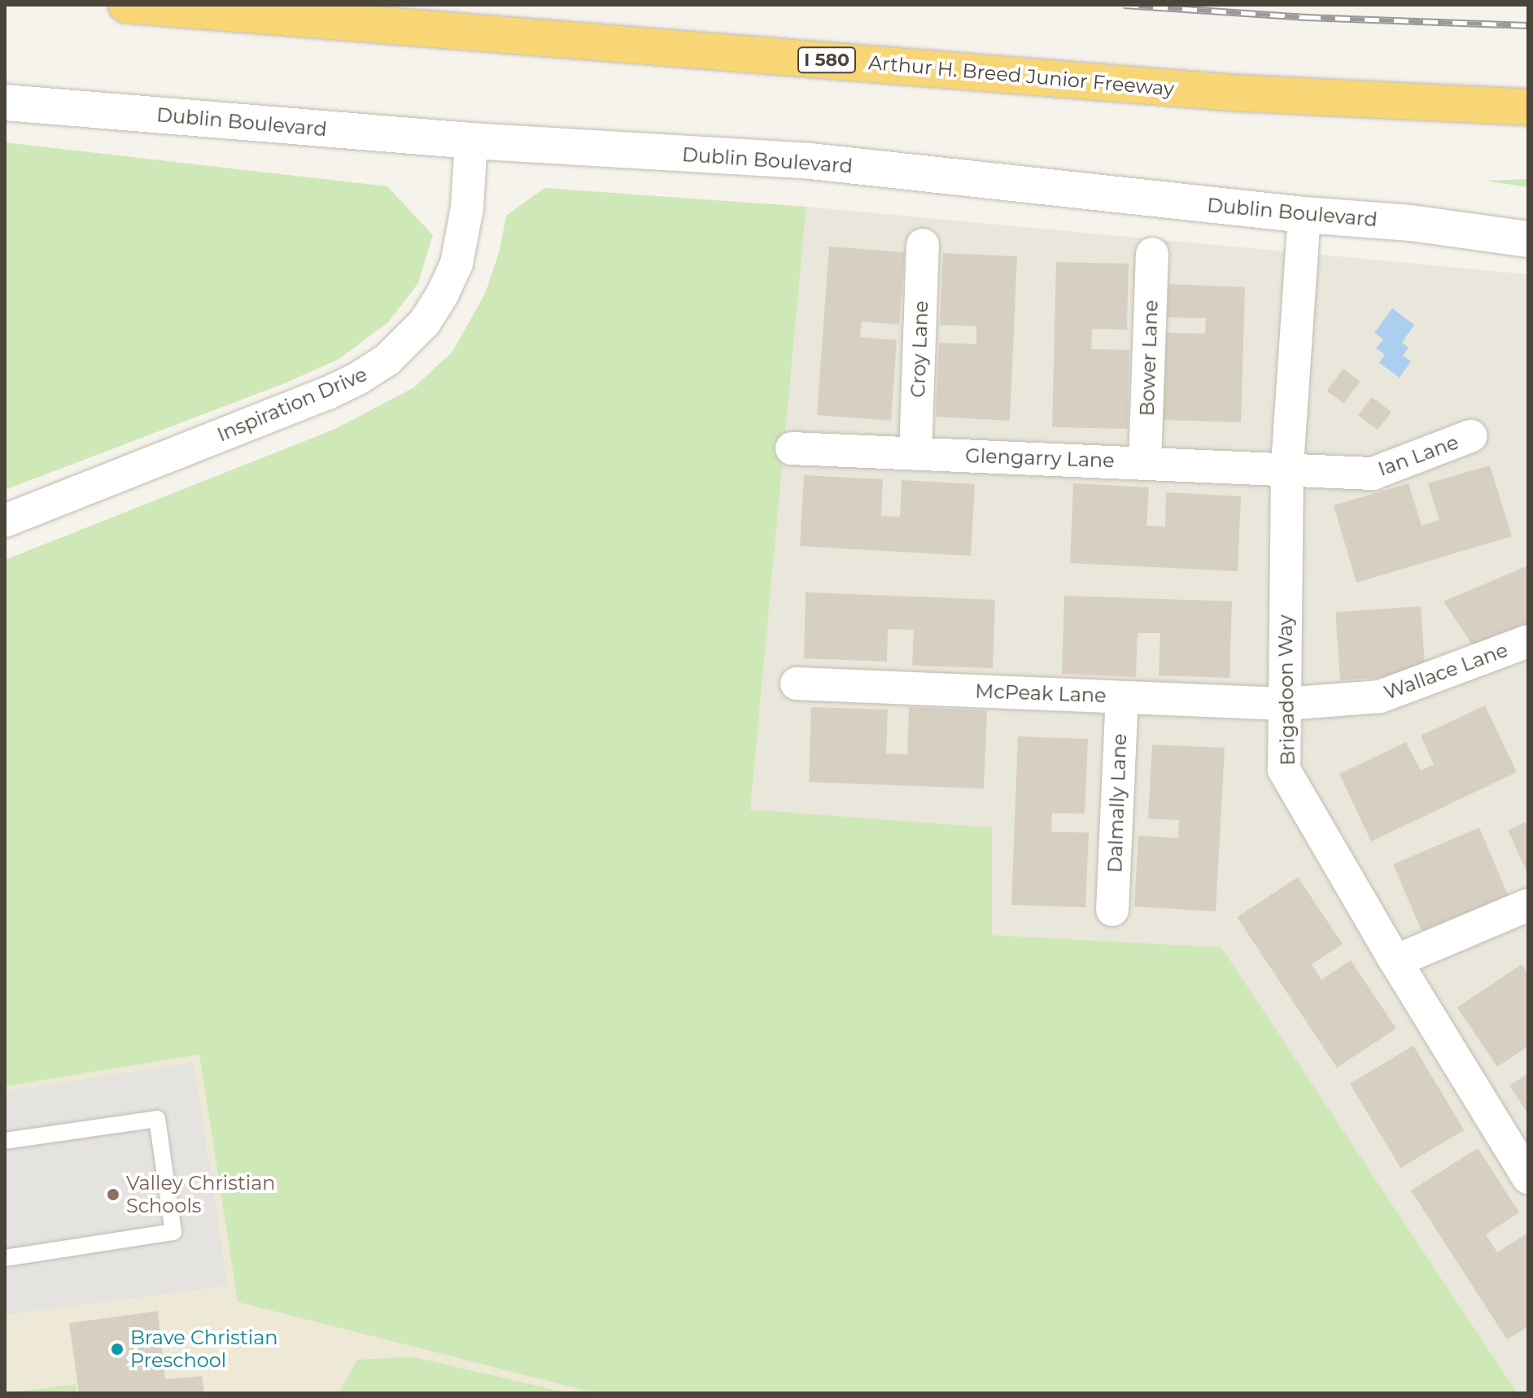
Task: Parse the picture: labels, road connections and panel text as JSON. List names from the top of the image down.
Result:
{
  "streets": {
    "highway": ["I 580", "Arthur H. Breed Junior Freeway"],
    "street": [
      "Dublin Boulevard",
      "Croy Lane",
      "Bower Lane",
      "Inspiration Drive",
      "Ian Lane",
      "Glengarry Lane",
      "Wallace Lane",
      "Brigadoon Way",
      "McPeak Lane",
      "Dalmally Lane"
    ]
  },
  "crossings": [
    ["Dublin Boulevard", "Inspiration Drive"],
    ["Dublin Boulevard", "Brigadoon Way"],
    ["Croy Lane", "Glengarry Lane"],
    ["Bower Lane", "Glengarry Lane"],
    ["Ian Lane", "Glengarry Lane"],
    ["Ian Lane", "Brigadoon Way"],
    ["Glengarry Lane", "Brigadoon Way"],
    ["Wallace Lane", "Brigadoon Way"],
    ["Wallace Lane", "McPeak Lane"],
    ["Brigadoon Way", "McPeak Lane"],
    ["McPeak Lane", "Dalmally Lane"]
  ],
  "places": ["Valley Christian Schools", "Brave Christian Preschool"]
}
